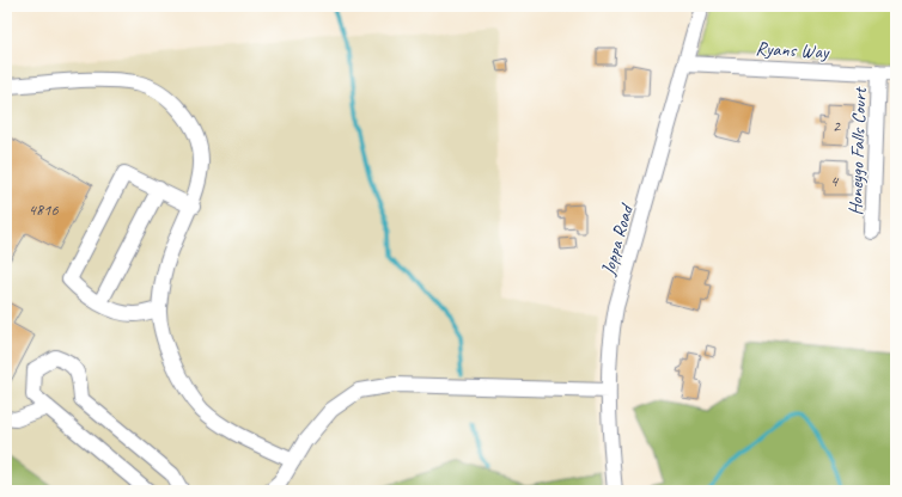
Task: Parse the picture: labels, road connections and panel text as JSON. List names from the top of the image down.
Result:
{
  "streets": {
    "street": ["Ryans Way", "Honeygo Falls Court", "Joppa Road"]
  },
  "crossings": [
    ["Ryans Way", "Honeygo Falls Court"],
    ["Ryans Way", "Joppa Road"]
  ],
  "house_numbers": ["2", "4", "4816"]
}
